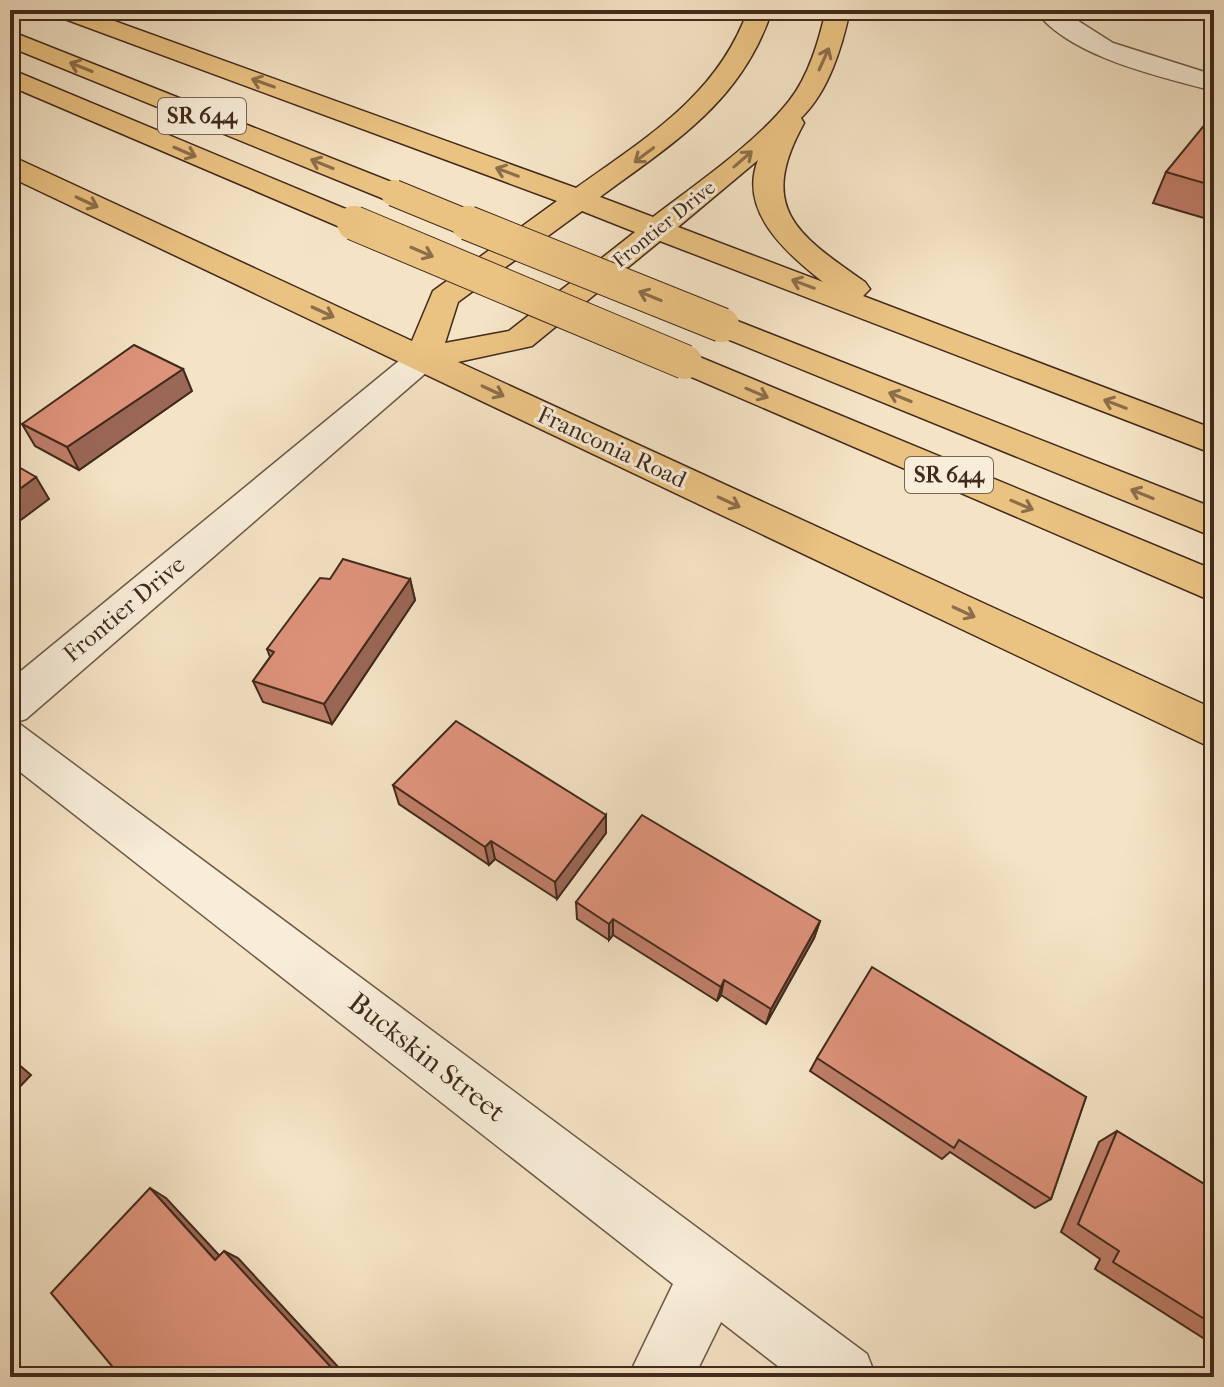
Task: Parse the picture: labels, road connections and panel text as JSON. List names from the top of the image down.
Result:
{
  "streets": {
    "main road": ["SR 644", "Frontier Drive", "Franconia Road"],
    "street": ["Buckskin Street"]
  },
  "crossings": [
    ["Frontier Drive", "Franconia Road"]
  ]
}
